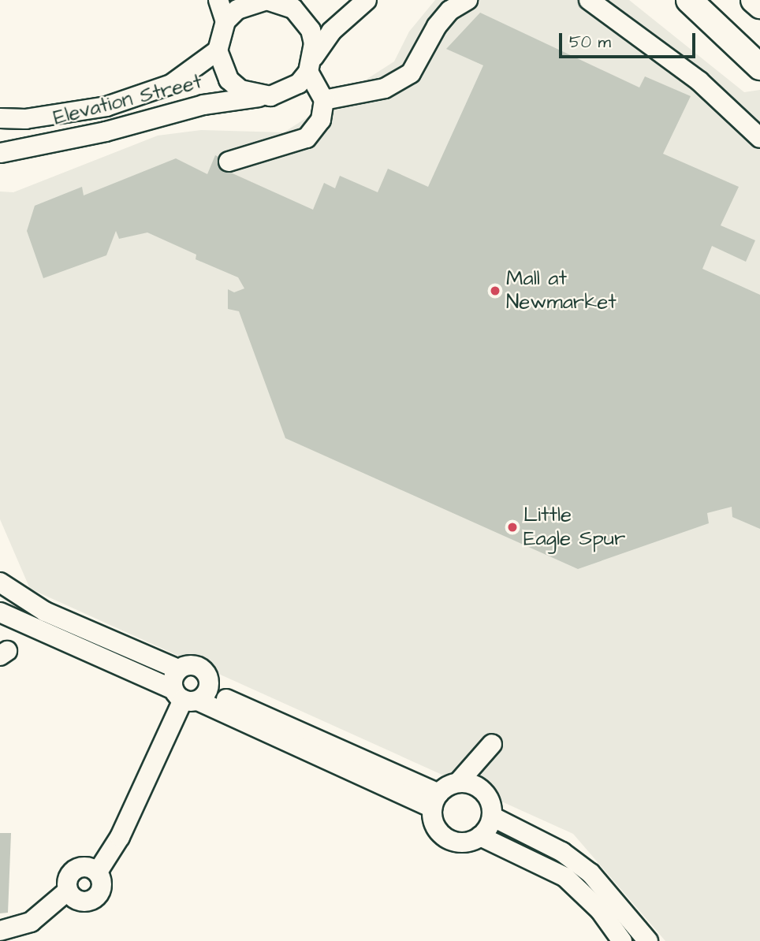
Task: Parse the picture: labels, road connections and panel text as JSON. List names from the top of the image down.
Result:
{
  "streets": {
    "street": ["Elevation Street"]
  },
  "places": ["Mall at Newmarket", "Little Eagle Spur"],
  "scale_bar": "50 m"
}
